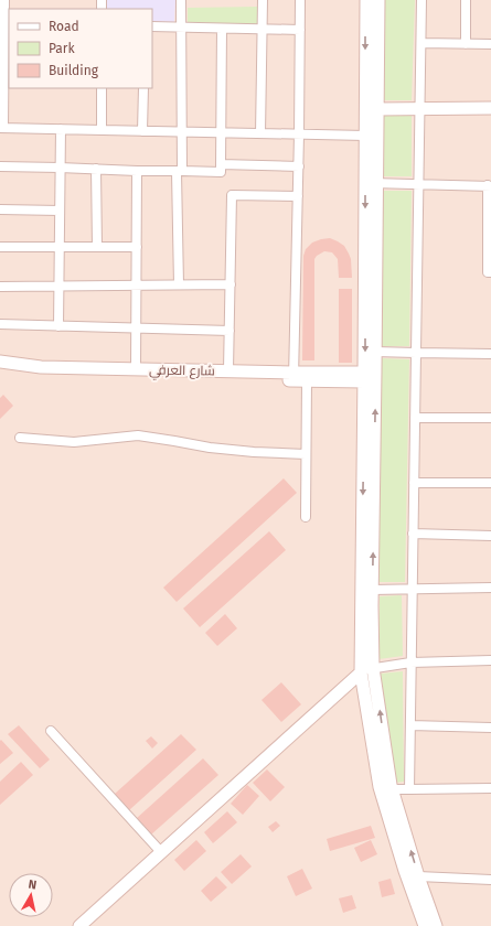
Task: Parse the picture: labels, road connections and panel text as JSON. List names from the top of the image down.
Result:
{
  "streets": {
    "main road": ["شارع العرفي"]
  },
  "legend": ["Road", "Park", "Building"],
  "north": "top"
}
